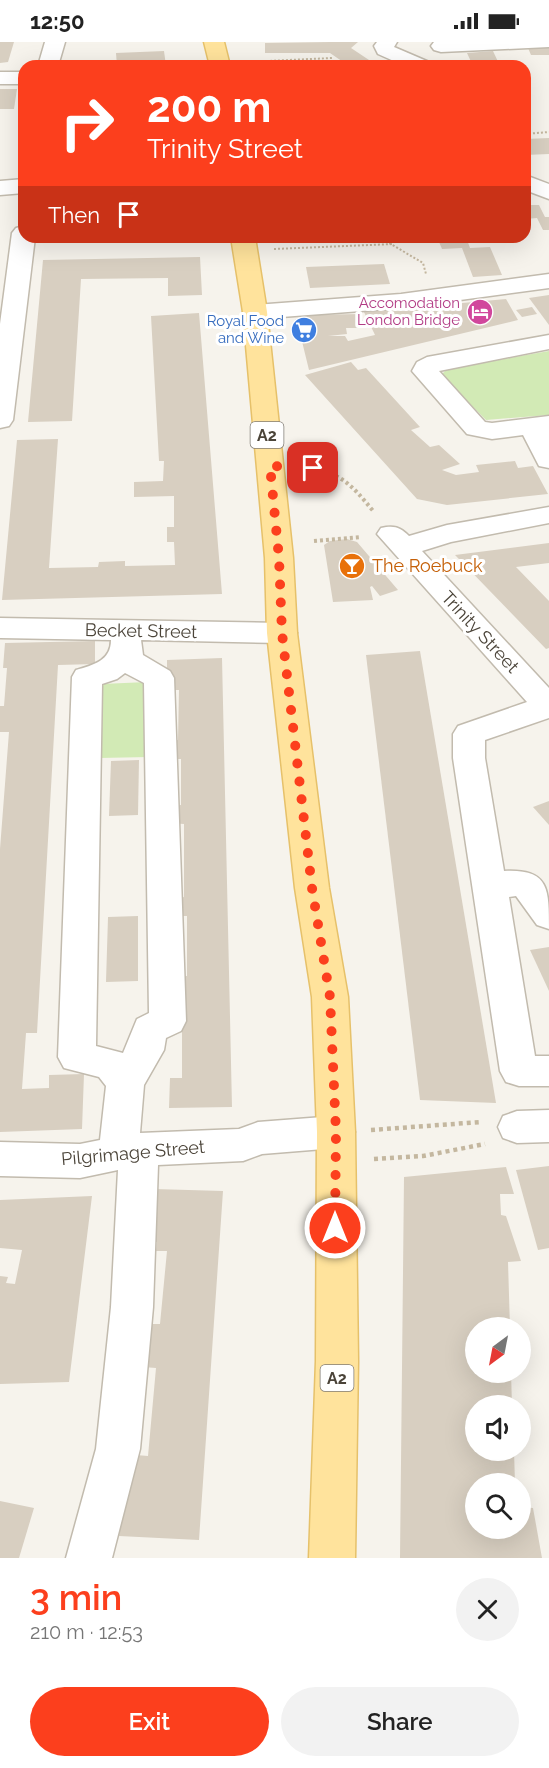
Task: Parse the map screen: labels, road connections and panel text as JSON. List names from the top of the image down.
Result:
{
  "streets": {
    "main road": ["A2"],
    "street": ["Becket Street", "Trinity Street", "Pilgrimage Street"]
  },
  "crossings": [
    ["A2", "Becket Street"],
    ["A2", "Pilgrimage Street"]
  ],
  "places": {
    "hotel": ["Accomodation London Bridge"],
    "supermarket": ["Royal Food and Wine"],
    "bar": ["The Roebuck"]
  },
  "north": "bottom left",
  "page": {
    "status": "12:50",
    "turn": ["200 m", "Trinity Street"],
    "then": "Then",
    "heading": ["3 min", "210 m · 12:53"],
    "buttons": ["Exit", "Share"]
  }
}
